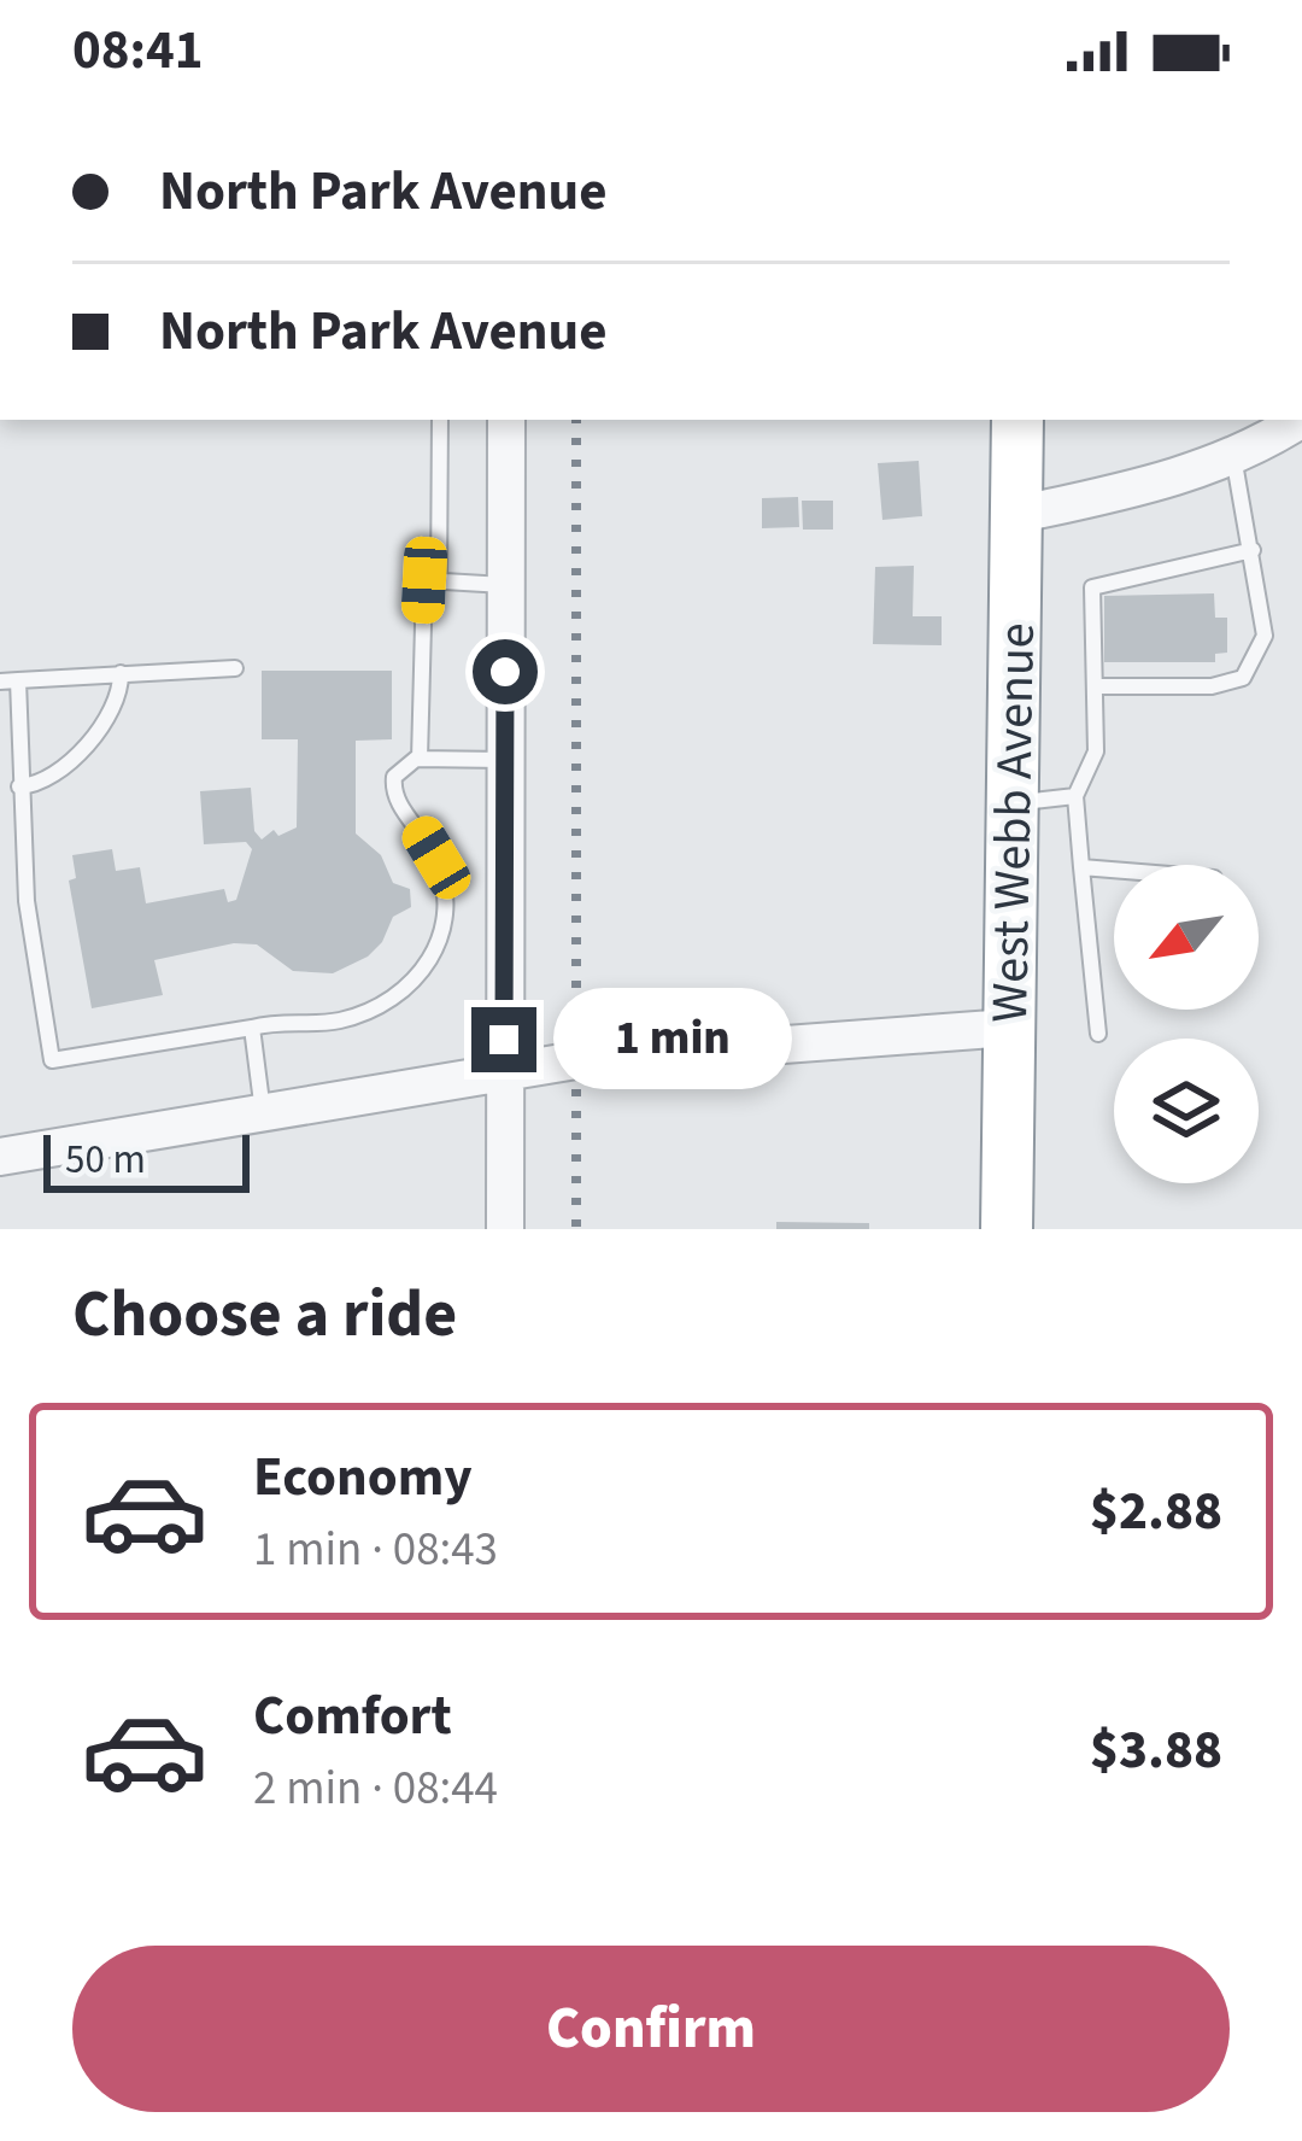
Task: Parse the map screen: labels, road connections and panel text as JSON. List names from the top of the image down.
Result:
{
  "streets": {
    "highway": ["West Webb Avenue"]
  },
  "scale_bar": "50 m",
  "north": "bottom left",
  "page": {
    "status": "08:41",
    "banner": ["North Park Avenue", "North Park Avenue"],
    "bubble": "1 min",
    "scale": "50 m",
    "heading": "Choose a ride",
    "list": [
      {
        "name": "Economy",
        "note": "1 min · 08:43",
        "value": "$2.88"
      },
      {
        "name": "Comfort",
        "note": "2 min · 08:44",
        "value": "$3.88"
      }
    ],
    "buttons": "Confirm"
  }
}
